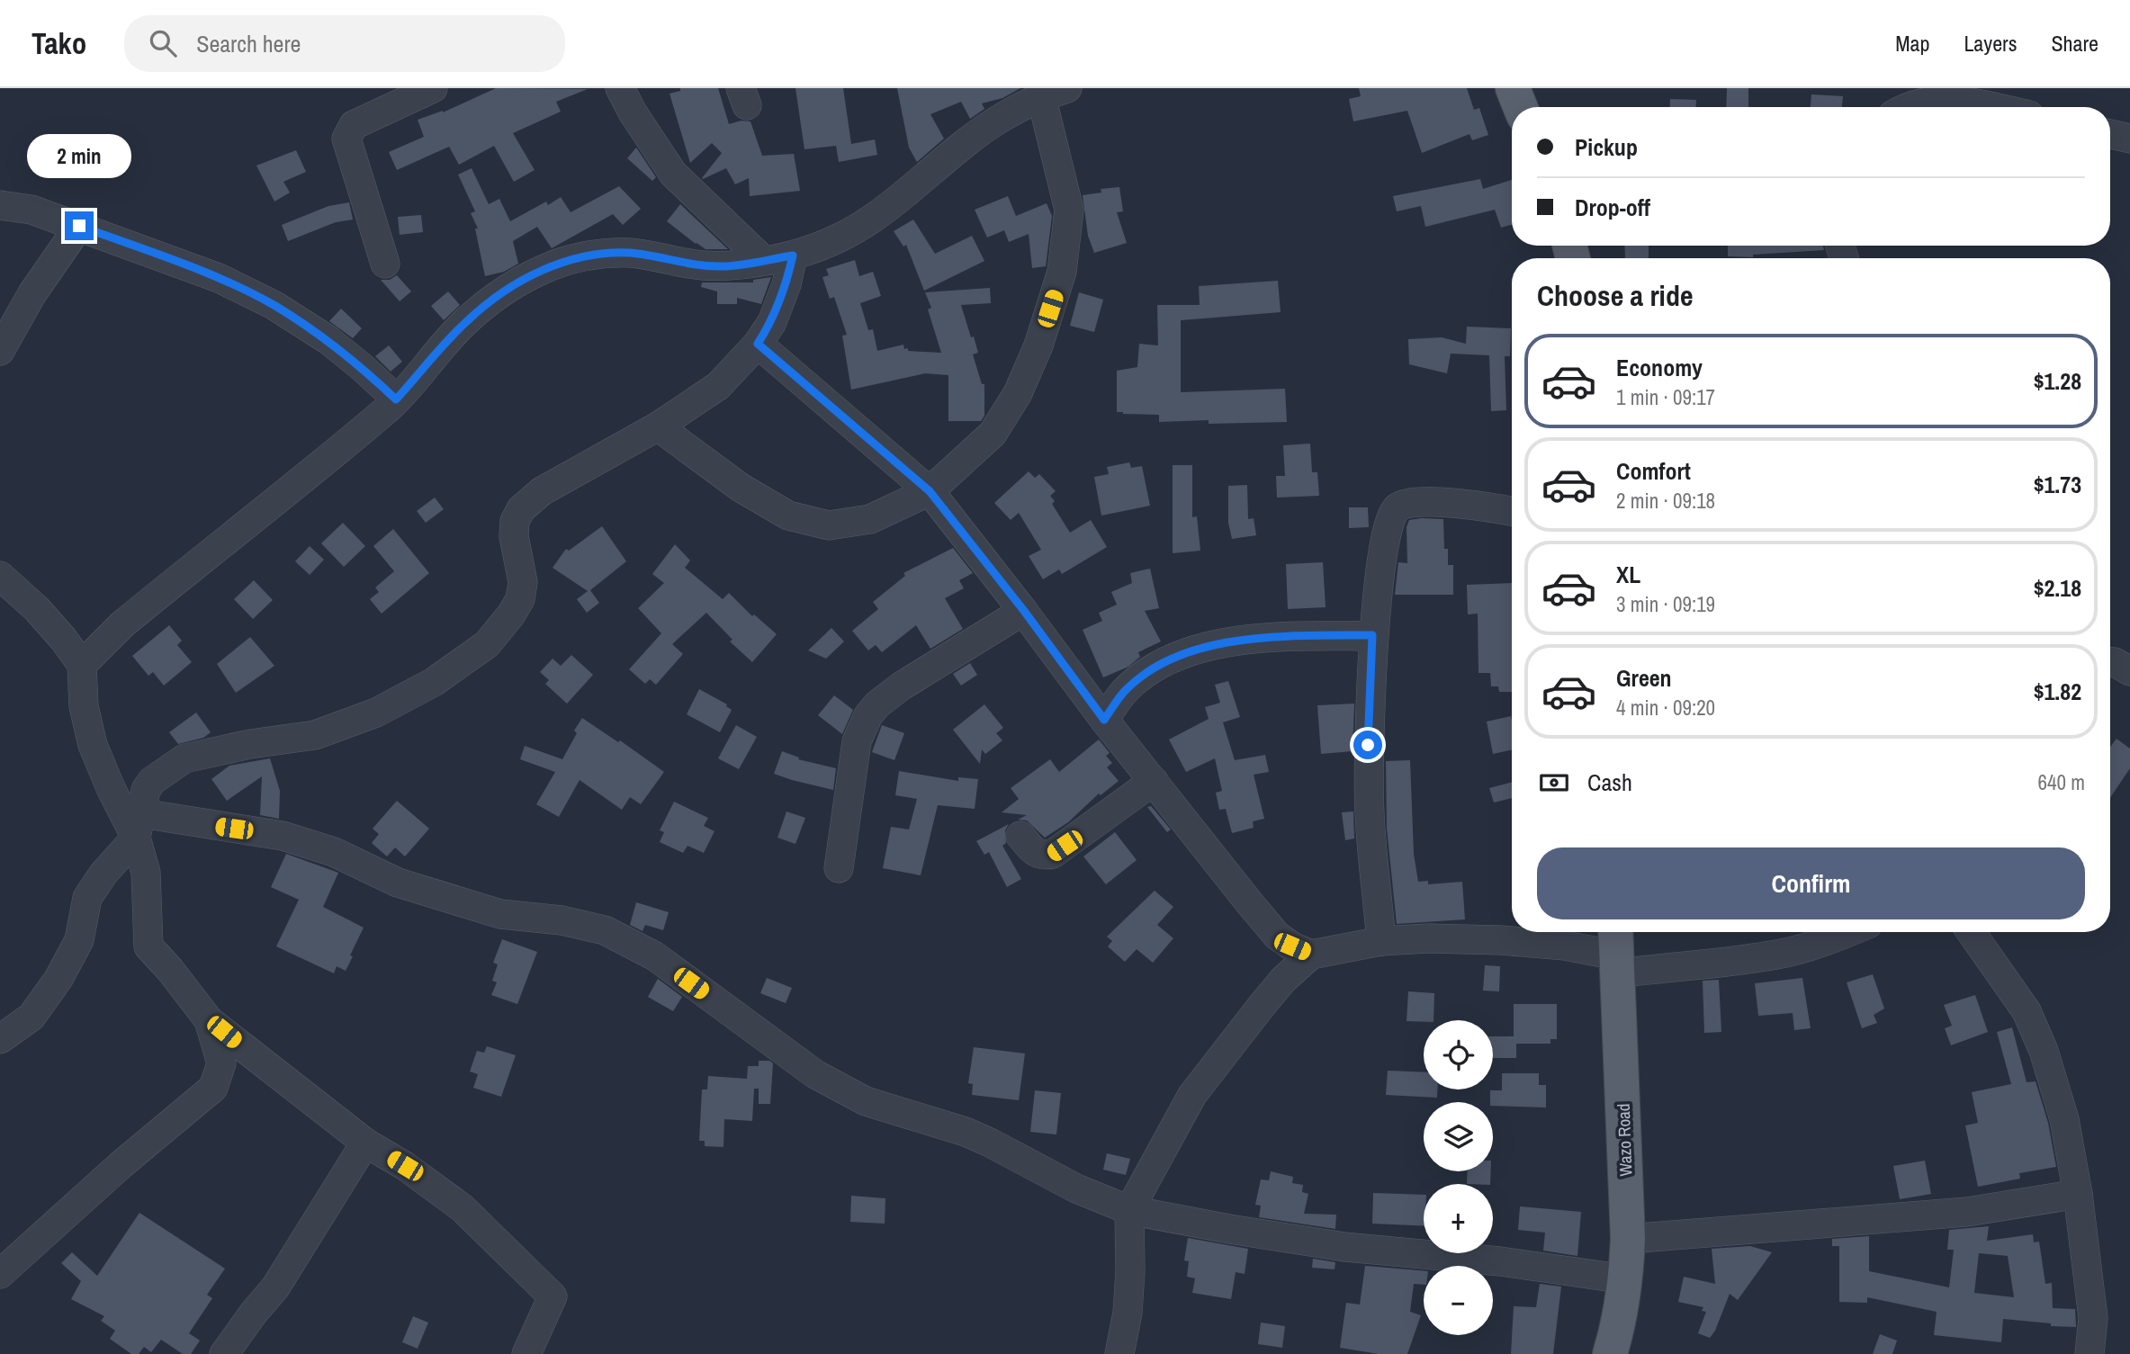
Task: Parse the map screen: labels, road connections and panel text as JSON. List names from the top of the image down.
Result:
{
  "streets": {
    "main road": ["Wazo Road"]
  },
  "page": {
    "header": "Tako",
    "search": "Search here",
    "nav": ["Map", "Layers", "Share"],
    "banner": ["Pickup", "Drop-off"],
    "bubble": "2 min",
    "heading": "Choose a ride",
    "list": [
      {
        "name": "Economy",
        "note": "1 min · 09:17",
        "value": "$1.28"
      },
      {
        "name": "Comfort",
        "note": "2 min · 09:18",
        "value": "$1.73"
      },
      {
        "name": "XL",
        "note": "3 min · 09:19",
        "value": "$2.18"
      },
      {
        "name": "Green",
        "note": "4 min · 09:20",
        "value": "$1.82"
      }
    ],
    "pay": ["Cash", "640 m"],
    "buttons": "Confirm",
    "map_buttons": ["+", "−"]
  }
}
